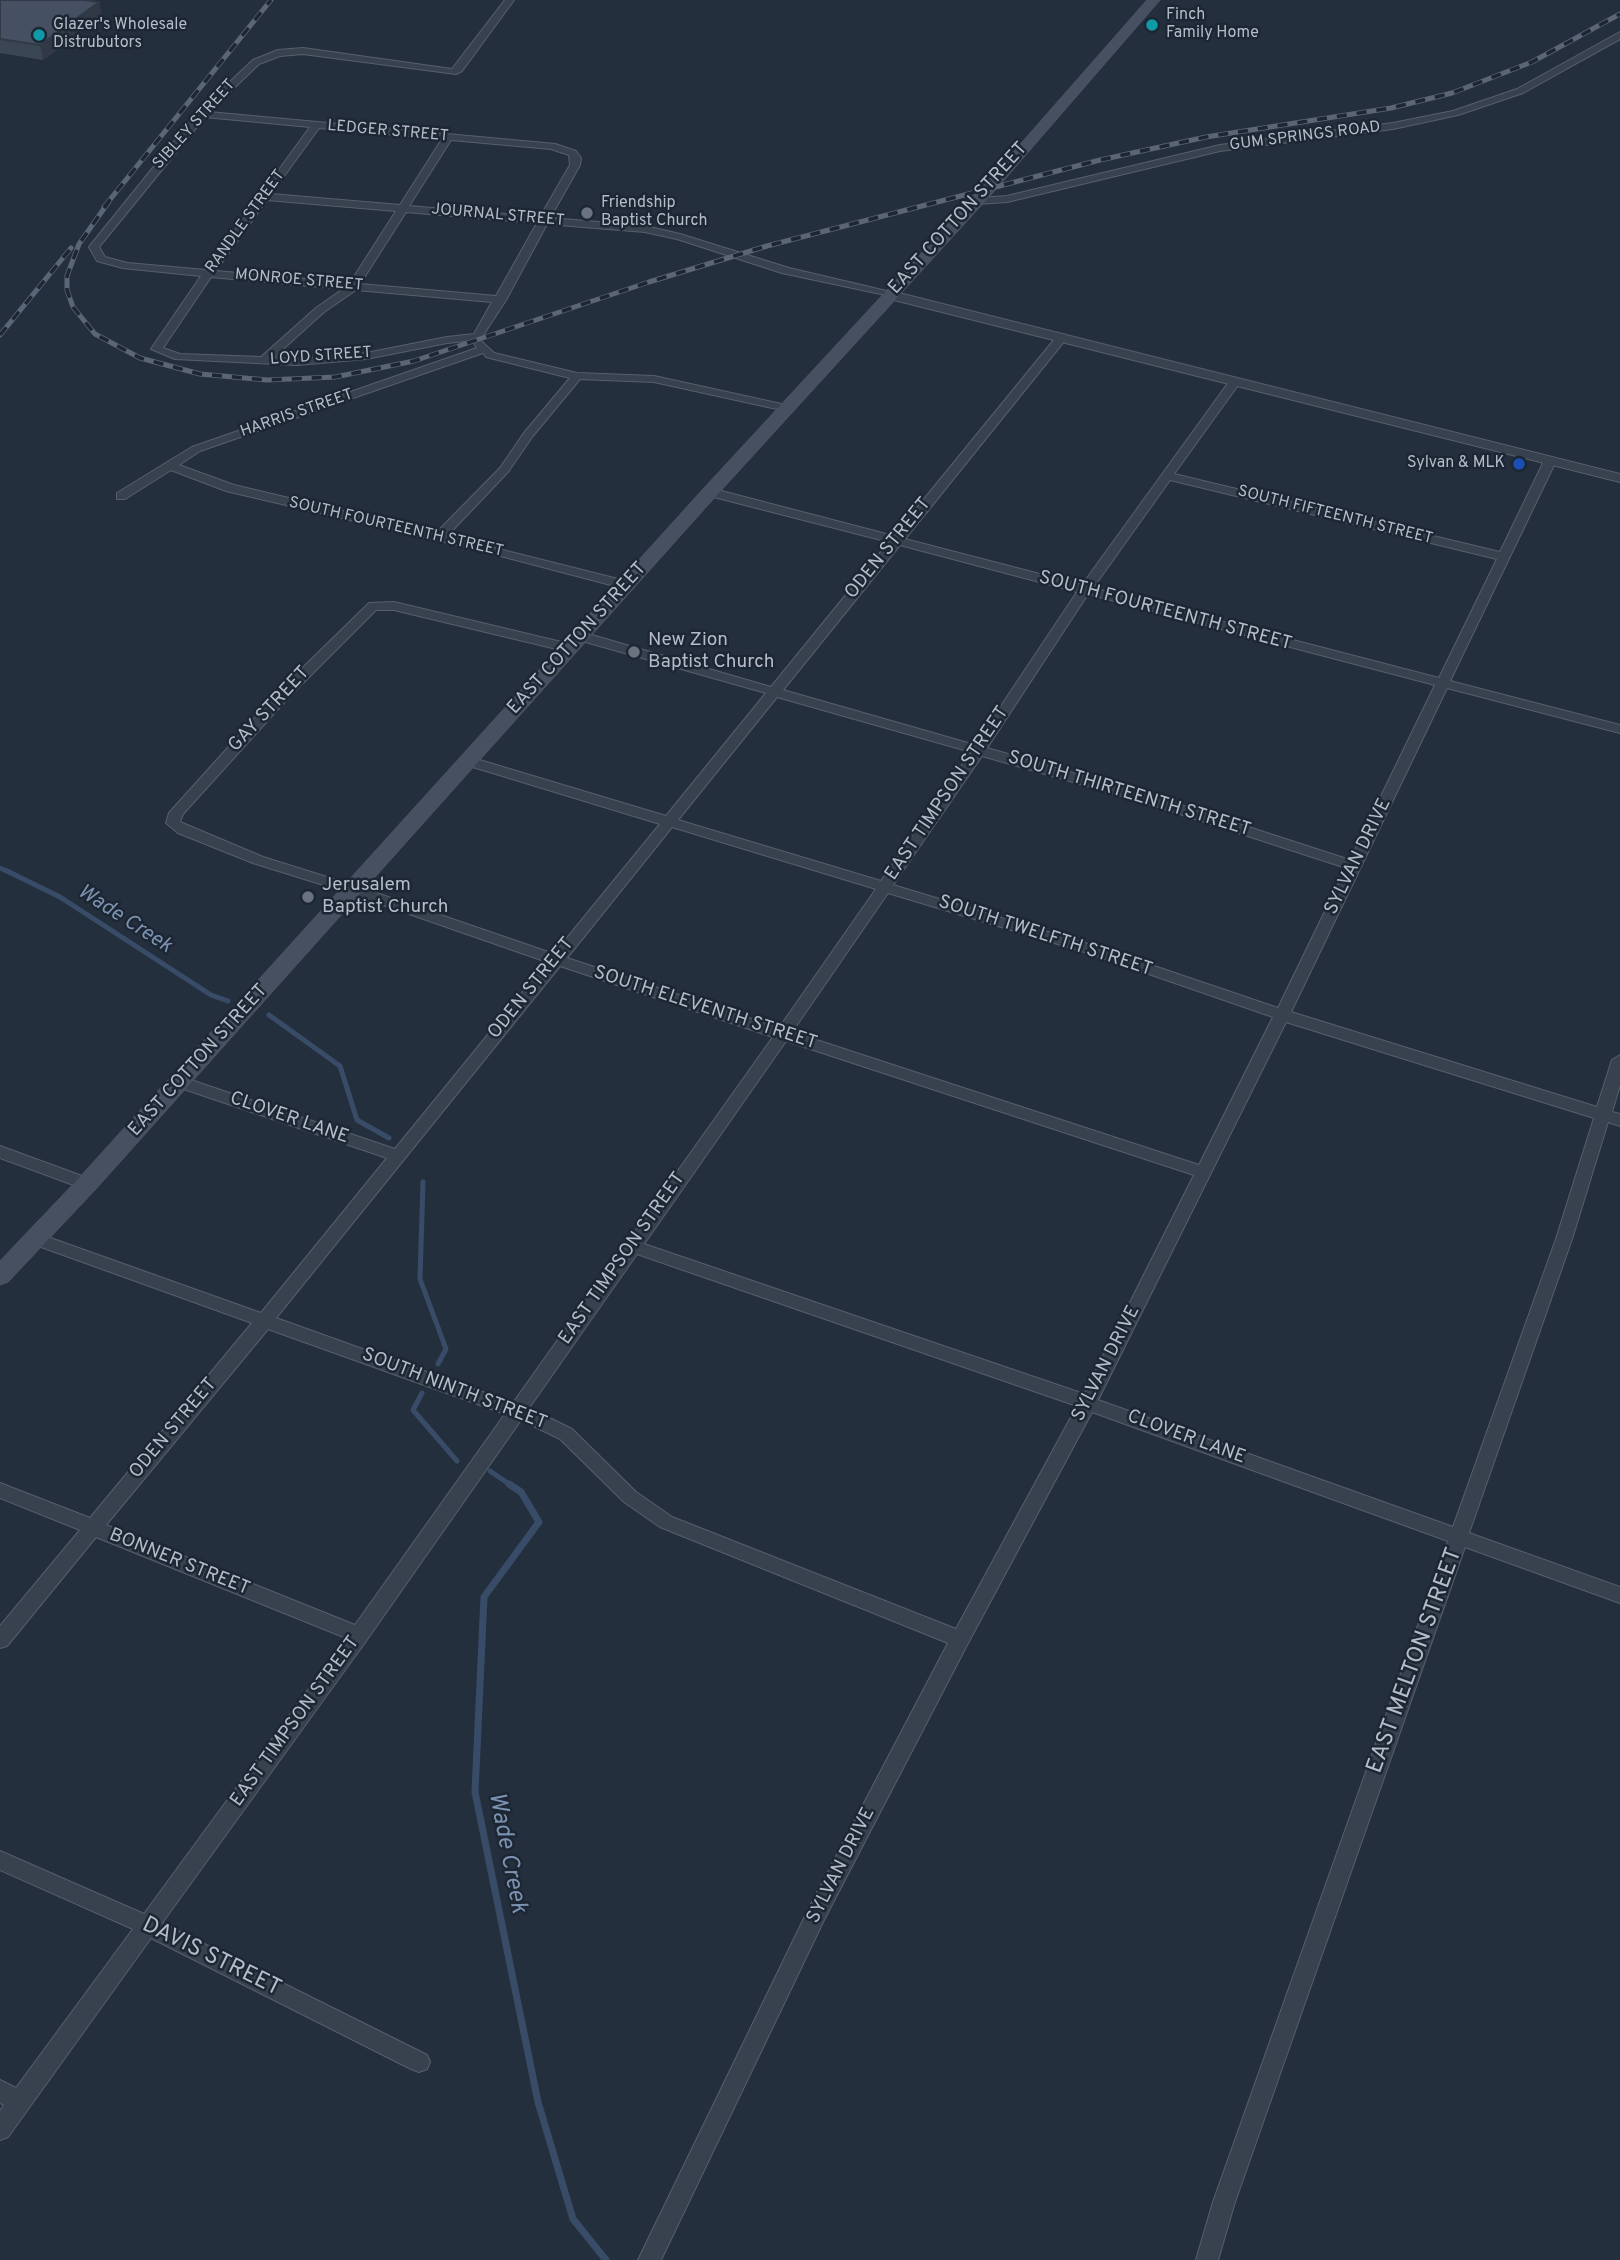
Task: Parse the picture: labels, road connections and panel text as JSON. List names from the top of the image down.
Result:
{
  "streets": {
    "main road": ["EAST COTTON STREET"],
    "street": [
      "SIBLEY STREET",
      "LEDGER STREET",
      "GUM SPRINGS ROAD",
      "JOURNAL STREET",
      "RANDLE STREET",
      "MONROE STREET",
      "LOYD STREET",
      "HARRIS STREET",
      "SOUTH FIFTEENTH STREET",
      "SOUTH FOURTEENTH STREET",
      "ODEN STREET",
      "GAY STREET",
      "EAST TIMPSON STREET",
      "SOUTH THIRTEENTH STREET",
      "SYLVAN DRIVE",
      "SOUTH TWELFTH STREET",
      "SOUTH ELEVENTH STREET",
      "CLOVER LANE",
      "SOUTH NINTH STREET",
      "BONNER STREET",
      "EAST MELTON STREET",
      "DAVIS STREET"
    ]
  },
  "crossings": [
    ["SIBLEY STREET", "LEDGER STREET"],
    ["SIBLEY STREET", "MONROE STREET"],
    ["LEDGER STREET", "JOURNAL STREET"],
    ["LEDGER STREET", "RANDLE STREET"],
    ["GUM SPRINGS ROAD", "EAST COTTON STREET"],
    ["JOURNAL STREET", "EAST COTTON STREET"],
    ["JOURNAL STREET", "RANDLE STREET"],
    ["EAST COTTON STREET", "SOUTH FOURTEENTH STREET"],
    ["EAST COTTON STREET", "SOUTH THIRTEENTH STREET"],
    ["EAST COTTON STREET", "SOUTH TWELFTH STREET"],
    ["EAST COTTON STREET", "SOUTH ELEVENTH STREET"],
    ["EAST COTTON STREET", "CLOVER LANE"],
    ["EAST COTTON STREET", "SOUTH NINTH STREET"],
    ["RANDLE STREET", "MONROE STREET"],
    ["RANDLE STREET", "LOYD STREET"],
    ["HARRIS STREET", "SOUTH FOURTEENTH STREET"],
    ["SOUTH FIFTEENTH STREET", "EAST TIMPSON STREET"],
    ["SOUTH FIFTEENTH STREET", "SYLVAN DRIVE"],
    ["SOUTH FOURTEENTH STREET", "ODEN STREET"],
    ["SOUTH FOURTEENTH STREET", "EAST TIMPSON STREET"],
    ["SOUTH FOURTEENTH STREET", "SYLVAN DRIVE"],
    ["ODEN STREET", "SOUTH THIRTEENTH STREET"],
    ["ODEN STREET", "SOUTH TWELFTH STREET"],
    ["ODEN STREET", "SOUTH ELEVENTH STREET"],
    ["ODEN STREET", "CLOVER LANE"],
    ["ODEN STREET", "SOUTH NINTH STREET"],
    ["ODEN STREET", "BONNER STREET"],
    ["GAY STREET", "SOUTH THIRTEENTH STREET"],
    ["GAY STREET", "SOUTH ELEVENTH STREET"],
    ["EAST TIMPSON STREET", "SOUTH THIRTEENTH STREET"],
    ["EAST TIMPSON STREET", "SOUTH TWELFTH STREET"],
    ["EAST TIMPSON STREET", "SOUTH ELEVENTH STREET"],
    ["EAST TIMPSON STREET", "CLOVER LANE"],
    ["EAST TIMPSON STREET", "SOUTH NINTH STREET"],
    ["EAST TIMPSON STREET", "BONNER STREET"],
    ["EAST TIMPSON STREET", "DAVIS STREET"],
    ["SOUTH THIRTEENTH STREET", "SYLVAN DRIVE"],
    ["SYLVAN DRIVE", "SOUTH TWELFTH STREET"],
    ["SYLVAN DRIVE", "SOUTH ELEVENTH STREET"],
    ["SYLVAN DRIVE", "CLOVER LANE"],
    ["SYLVAN DRIVE", "SOUTH NINTH STREET"],
    ["SOUTH TWELFTH STREET", "EAST MELTON STREET"],
    ["CLOVER LANE", "EAST MELTON STREET"]
  ],
  "water": ["Wade Creek"],
  "places": [
    "Finch Family Home",
    "Glazer's Wholesale Distrubutors",
    "Friendship Baptist Church",
    "Sylvan & MLK",
    "New Zion Baptist Church",
    "Jerusalem Baptist Church"
  ]
}
